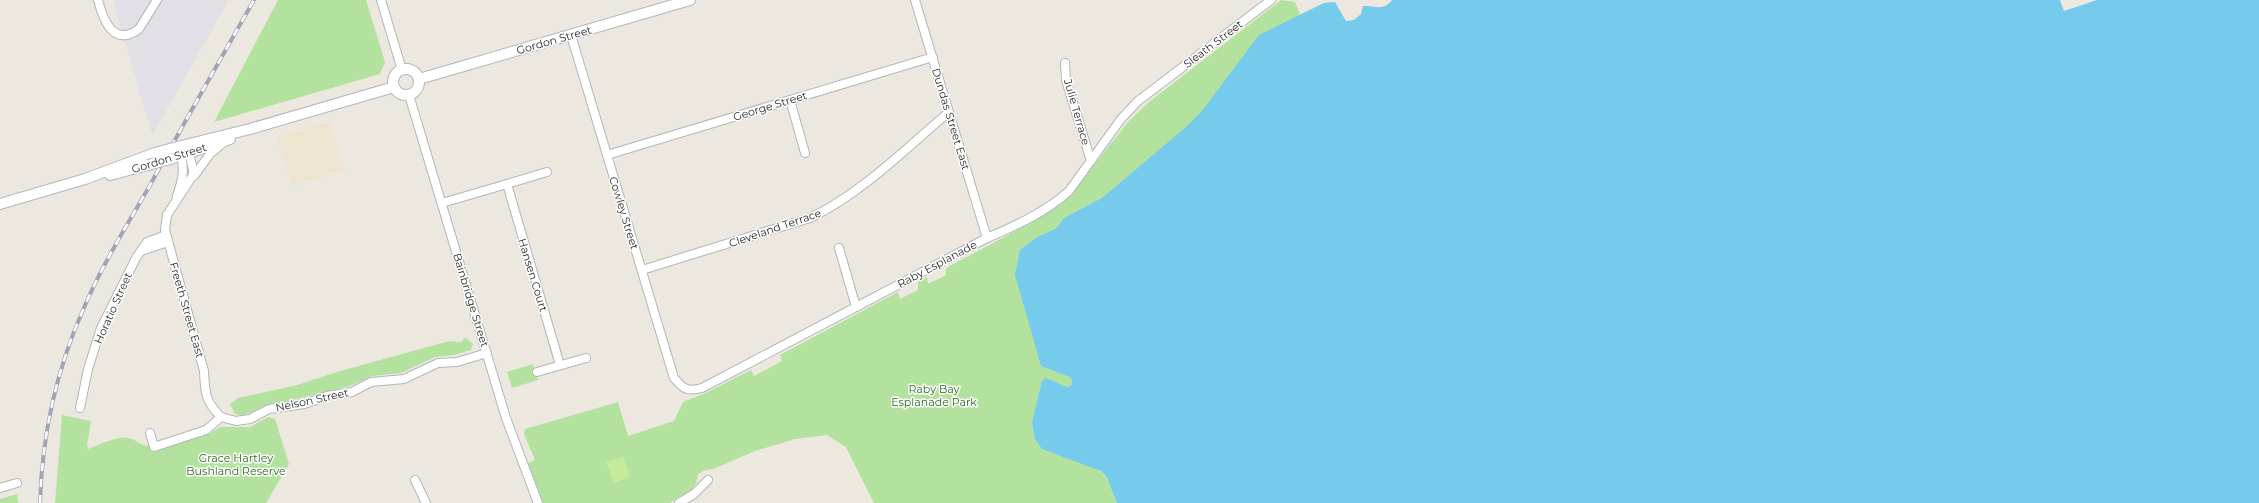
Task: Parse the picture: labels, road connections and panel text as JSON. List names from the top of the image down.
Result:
{
  "streets": {
    "street": [
      "Gordon Street",
      "Sleath Street",
      "George Street",
      "Julie Terrace",
      "Dundas Street East",
      "Cowley Street",
      "Cleveland Terrace",
      "Raby Esplanade",
      "Hansen Court",
      "Bainbridge Street",
      "Horatio Street",
      "Freeth Street East",
      "Nelson Street"
    ]
  },
  "crossings": [
    ["Gordon Street", "Cowley Street"],
    ["Gordon Street", "Bainbridge Street"],
    ["Gordon Street", "Freeth Street East"],
    ["Sleath Street", "Raby Esplanade"],
    ["George Street", "Dundas Street East"],
    ["George Street", "Cowley Street"],
    ["Julie Terrace", "Raby Esplanade"],
    ["Dundas Street East", "Cleveland Terrace"],
    ["Dundas Street East", "Raby Esplanade"],
    ["Cowley Street", "Cleveland Terrace"],
    ["Cowley Street", "Raby Esplanade"],
    ["Bainbridge Street", "Nelson Street"],
    ["Horatio Street", "Freeth Street East"],
    ["Freeth Street East", "Nelson Street"]
  ],
  "parks": ["Raby Bay Esplanade Park", "Grace Hartley Bushland Reserve"]
}
